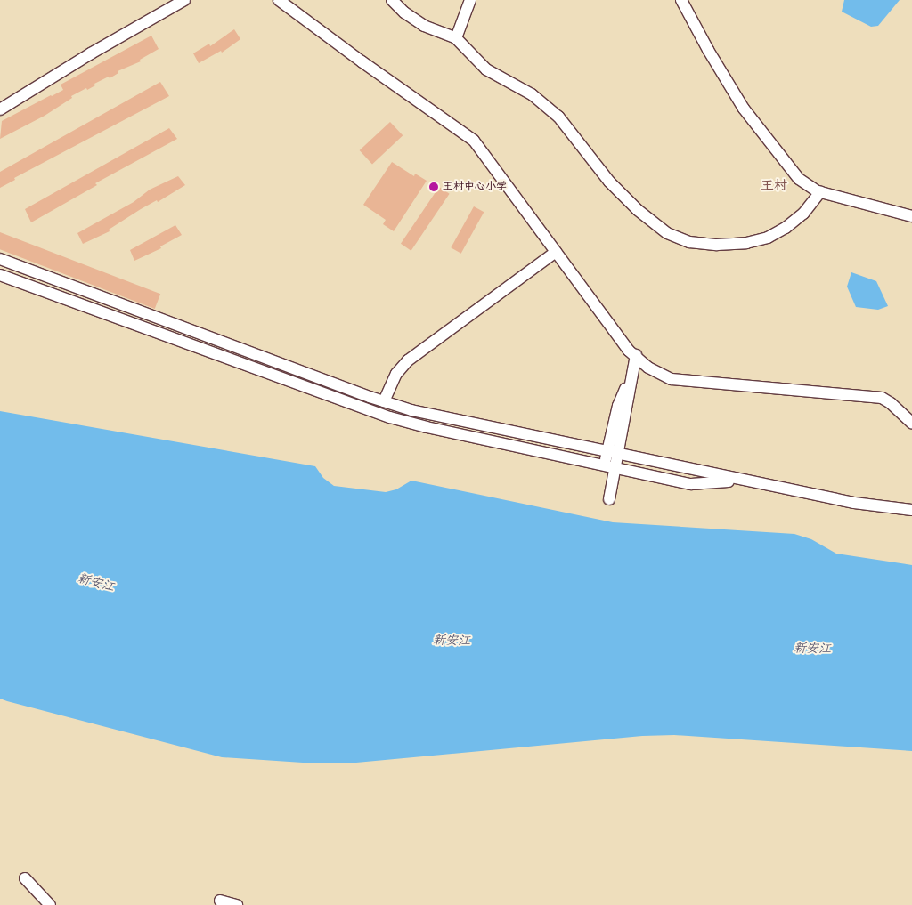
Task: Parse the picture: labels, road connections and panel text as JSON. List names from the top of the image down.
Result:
{
  "districts": ["王村"],
  "water": ["新安江"],
  "places": ["王村中心小学"]
}
